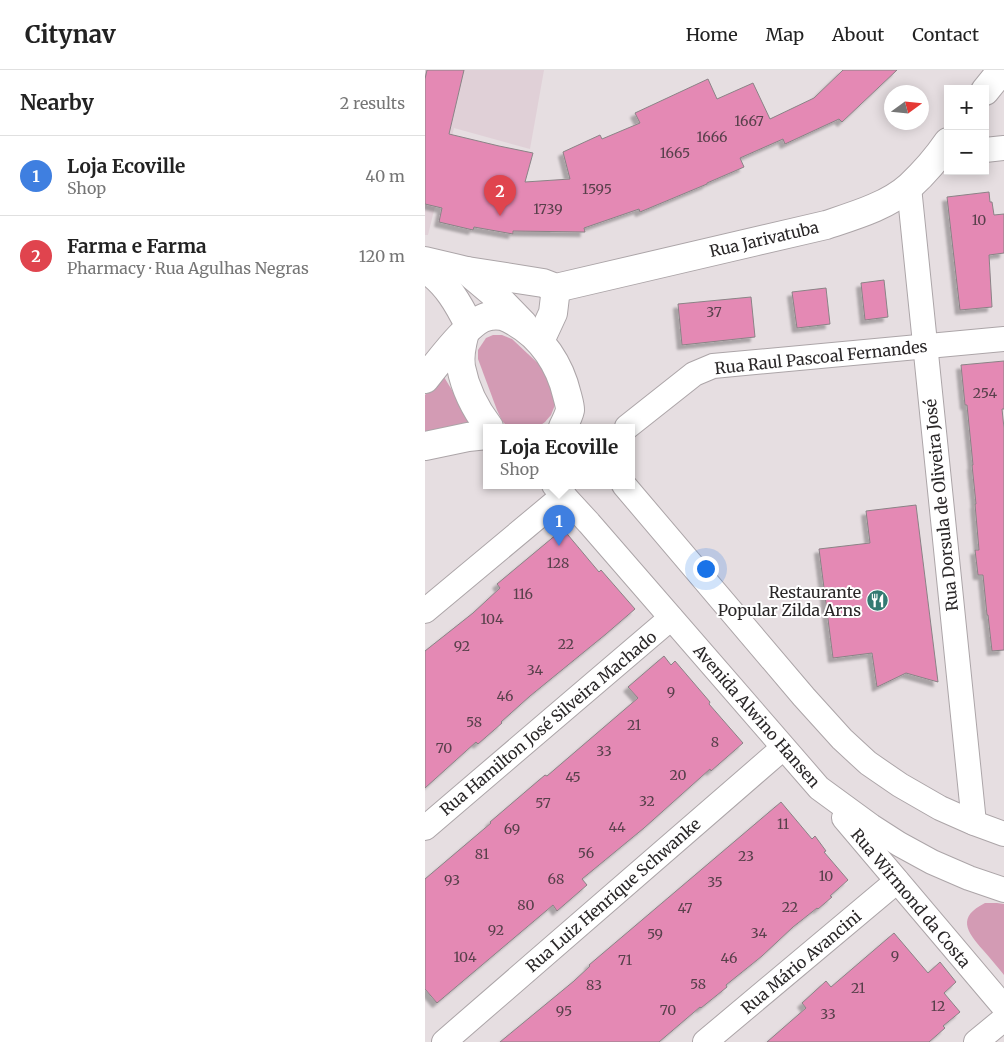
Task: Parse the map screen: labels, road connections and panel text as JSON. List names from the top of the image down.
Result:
{
  "streets": {
    "main road": ["Rua Jarivatuba"],
    "street": [
      "Rua Raul Pascoal Fernandes",
      "Rua Dorsula de Oliveira José",
      "Avenida Alwino Hansen",
      "Rua Hamilton José Silveira Machado",
      "Rua Luiz Henrique Schwanke",
      "Rua Wirmond da Costa",
      "Rua Mário Avancini"
    ]
  },
  "crossings": [
    ["Rua Jarivatuba", "Rua Dorsula de Oliveira José"],
    ["Rua Raul Pascoal Fernandes", "Rua Dorsula de Oliveira José"],
    ["Avenida Alwino Hansen", "Rua Hamilton José Silveira Machado"],
    ["Avenida Alwino Hansen", "Rua Luiz Henrique Schwanke"],
    ["Avenida Alwino Hansen", "Rua Wirmond da Costa"],
    ["Rua Wirmond da Costa", "Rua Mário Avancini"]
  ],
  "places": {
    "restaurant": ["Restaurante Popular Zilda Arns"]
  },
  "house_numbers": [
    "1667",
    "1666",
    "1665",
    "1595",
    "1739",
    "10",
    "37",
    "254",
    "128",
    "116",
    "104",
    "22",
    "92",
    "34",
    "9",
    "46",
    "58",
    "21",
    "8",
    "70",
    "33",
    "20",
    "45",
    "32",
    "57",
    "11",
    "44",
    "69",
    "56",
    "81",
    "23",
    "10",
    "68",
    "93",
    "35",
    "80",
    "22",
    "47",
    "92",
    "34",
    "59",
    "9",
    "104",
    "46",
    "71",
    "58",
    "83",
    "21",
    "12",
    "70",
    "95",
    "33"
  ],
  "north": "right",
  "page": {
    "header": "Citynav",
    "nav": [
      "Home",
      "Map",
      "About",
      "Contact"
    ],
    "heading": ["Nearby", "2 results"],
    "map_buttons": ["+", "−"],
    "list": [
      {
        "mark": "1",
        "name": "Loja Ecoville",
        "note": "Shop",
        "value": "40 m"
      },
      {
        "mark": "2",
        "name": "Farma e Farma",
        "note": "Pharmacy · Rua Agulhas Negras",
        "value": "120 m"
      }
    ],
    "pins": ["2", "1"],
    "popup": ["Loja Ecoville", "Shop"]
  }
}
